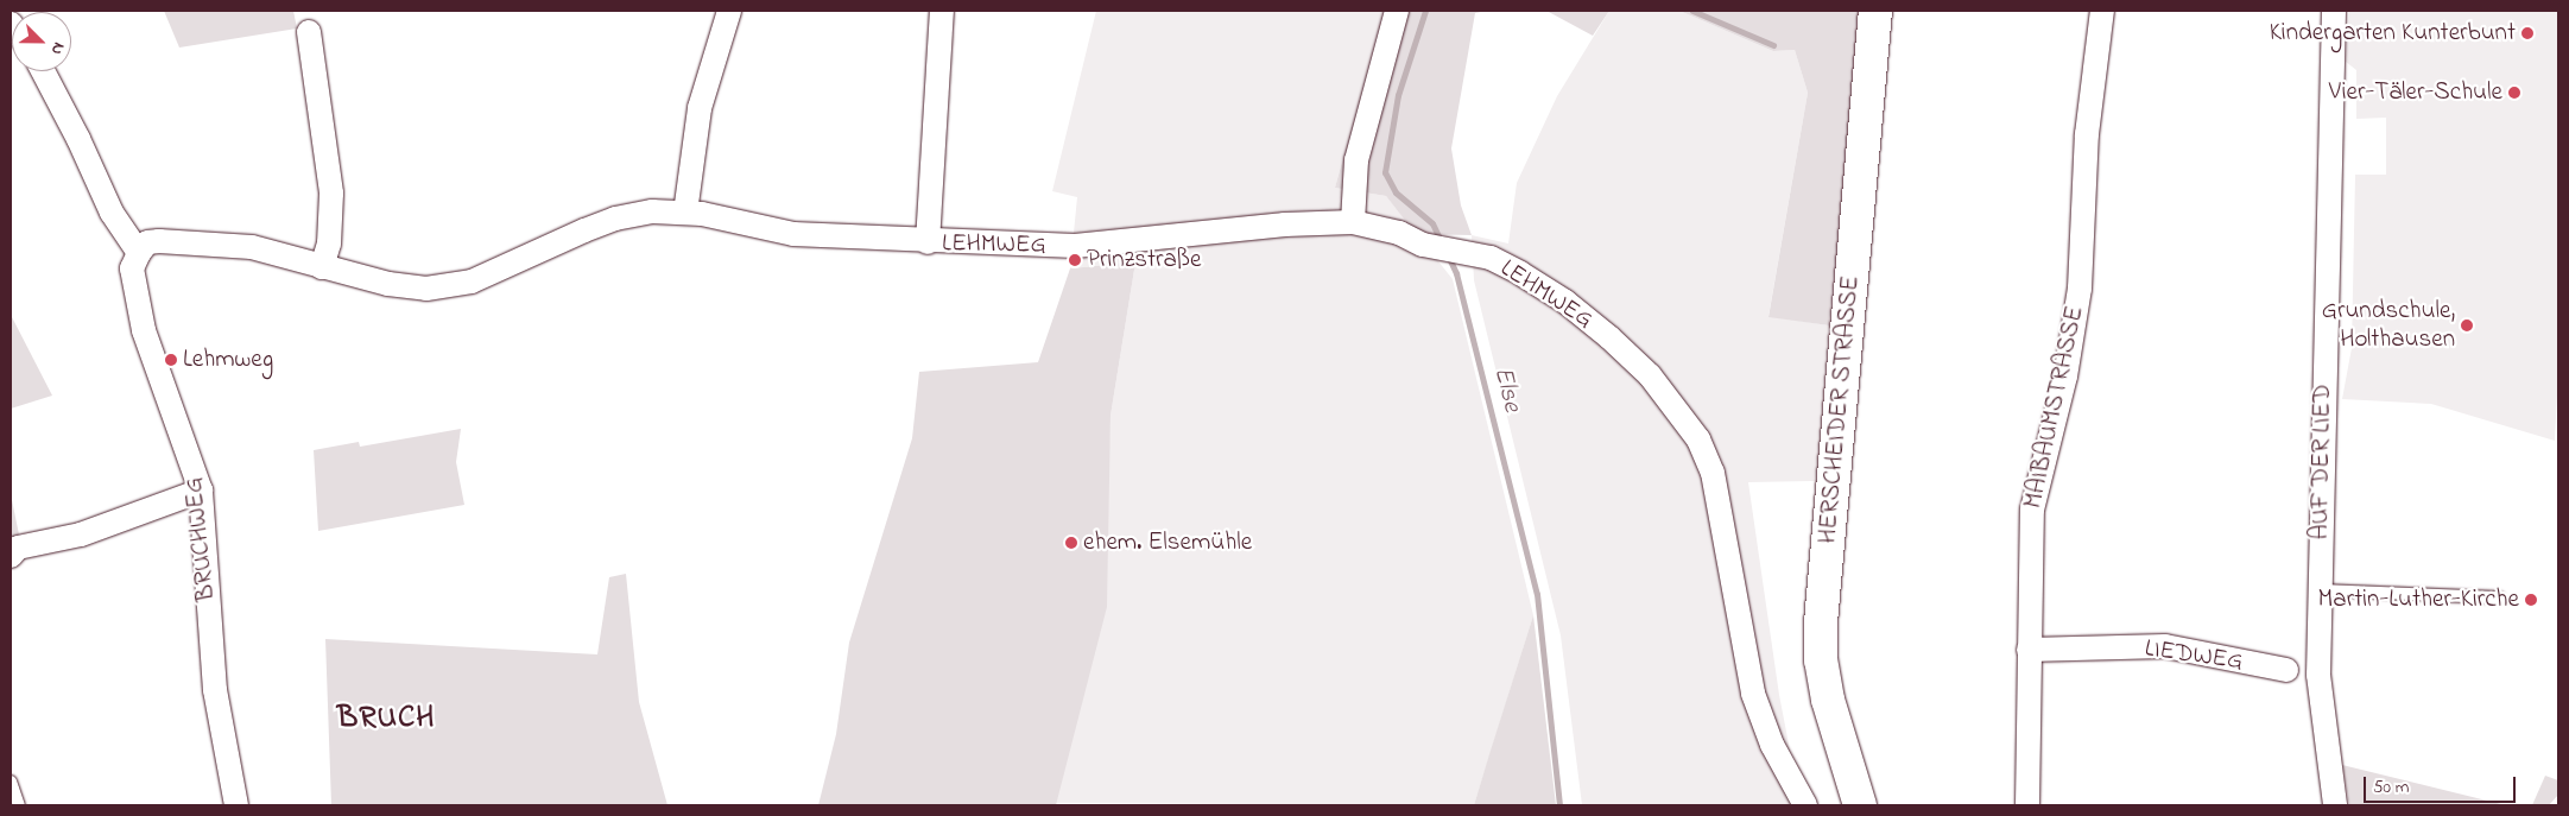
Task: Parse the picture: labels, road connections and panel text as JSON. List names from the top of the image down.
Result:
{
  "streets": {
    "main road": ["HERSCHEIDER STRASSE"],
    "street": [
      "LEHMWEG",
      "MAIBAUMSTRASSE",
      "AUF DER LIED",
      "BRUCHWEG",
      "LIEDWEG"
    ]
  },
  "crossings": [
    ["LEHMWEG", "BRUCHWEG"],
    ["MAIBAUMSTRASSE", "LIEDWEG"]
  ],
  "districts": ["BRUCH"],
  "water": ["Else"],
  "places": [
    "Kindergarten Kunterbunt",
    "Vier-Täler-Schule",
    "Prinzstraße",
    "Grundschule, Holthausen",
    "Lehmweg",
    "ehem. Elsemühle",
    "Martin-Luther-Kirche"
  ],
  "scale_bar": "50 m",
  "north": "bottom right"
}
